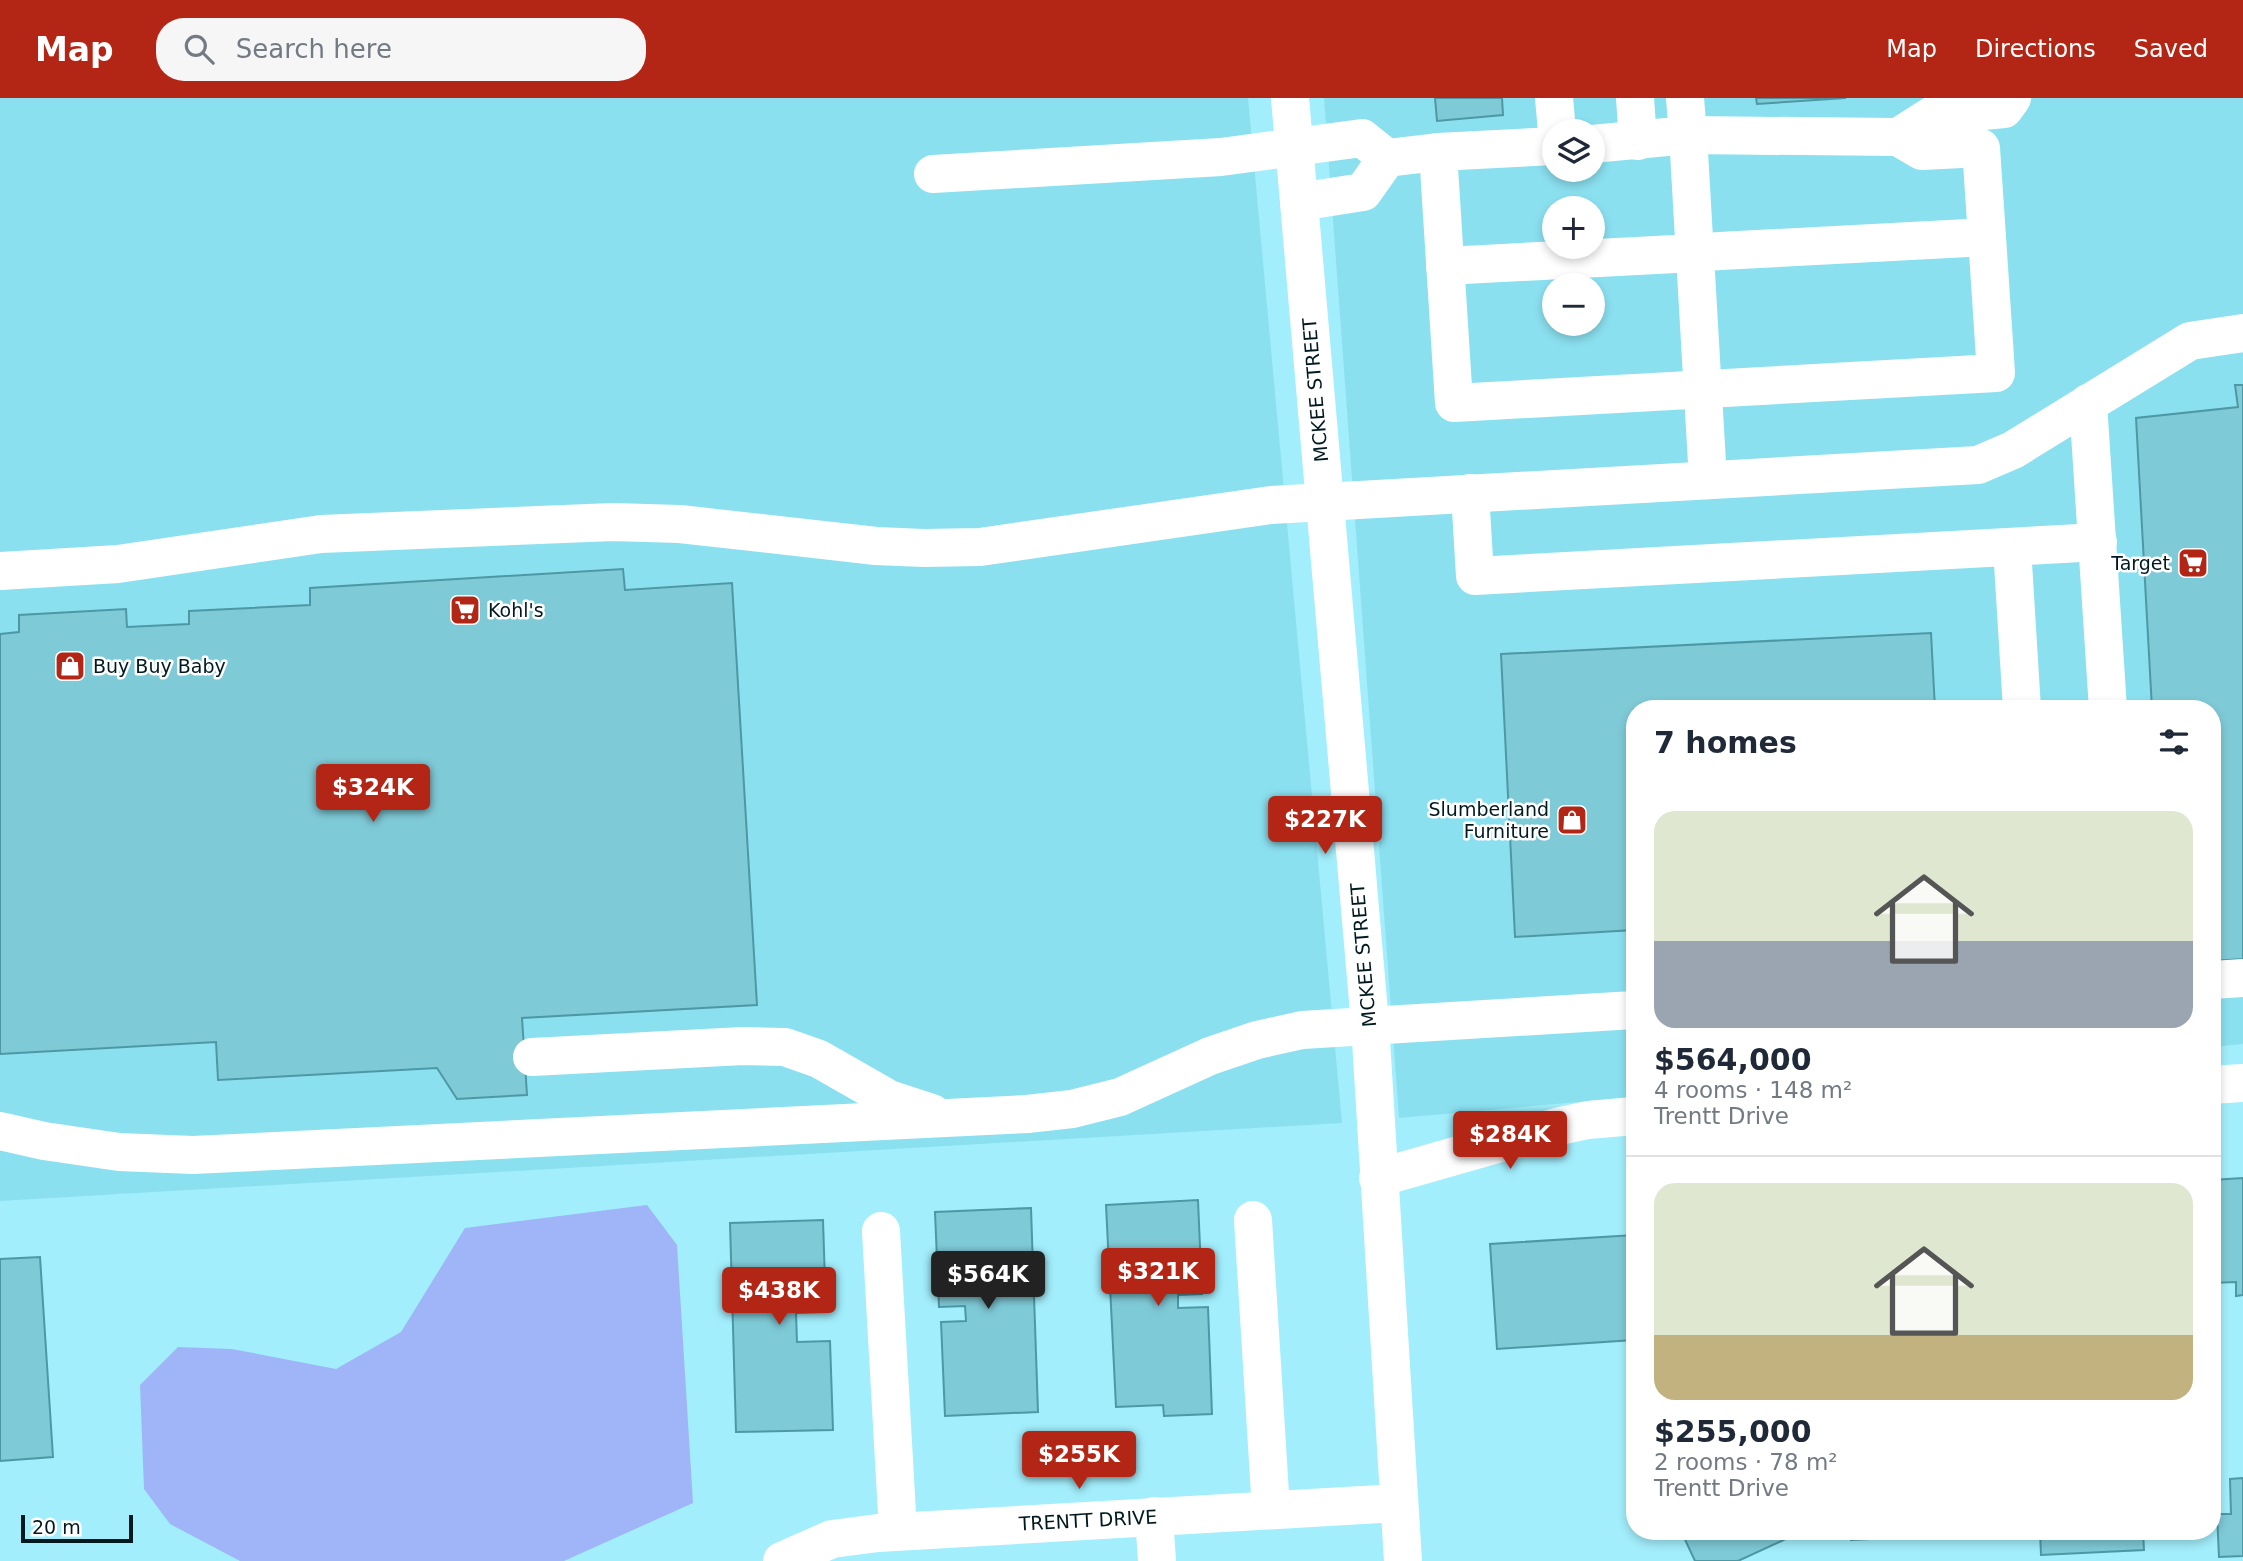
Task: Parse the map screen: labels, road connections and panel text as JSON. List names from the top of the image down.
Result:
{
  "streets": {
    "street": ["MCKEE STREET", "TRENTT DRIVE"]
  },
  "crossings": [
    ["MCKEE STREET", "TRENTT DRIVE"]
  ],
  "places": {
    "supermarket": ["Target", "Kohl's"],
    "shop": ["Buy Buy Baby", "Slumberland Furniture"]
  },
  "scale_bar": "20 m",
  "page": {
    "header": "Map",
    "search": "Search here",
    "nav": ["Map", "Directions", "Saved"],
    "map_buttons": ["+", "−"],
    "heading": "7 homes",
    "price": [
      "$324K",
      "$227K",
      "$284K",
      "$321K",
      "$564K",
      "$438K",
      "$255K"
    ],
    "list": [
      {
        "name": "$564,000",
        "note": "4 rooms · 148 m² · Trentt Drive"
      },
      {
        "name": "$255,000",
        "note": "2 rooms · 78 m² · Trentt Drive"
      }
    ],
    "scale": "20 m"
  }
}
